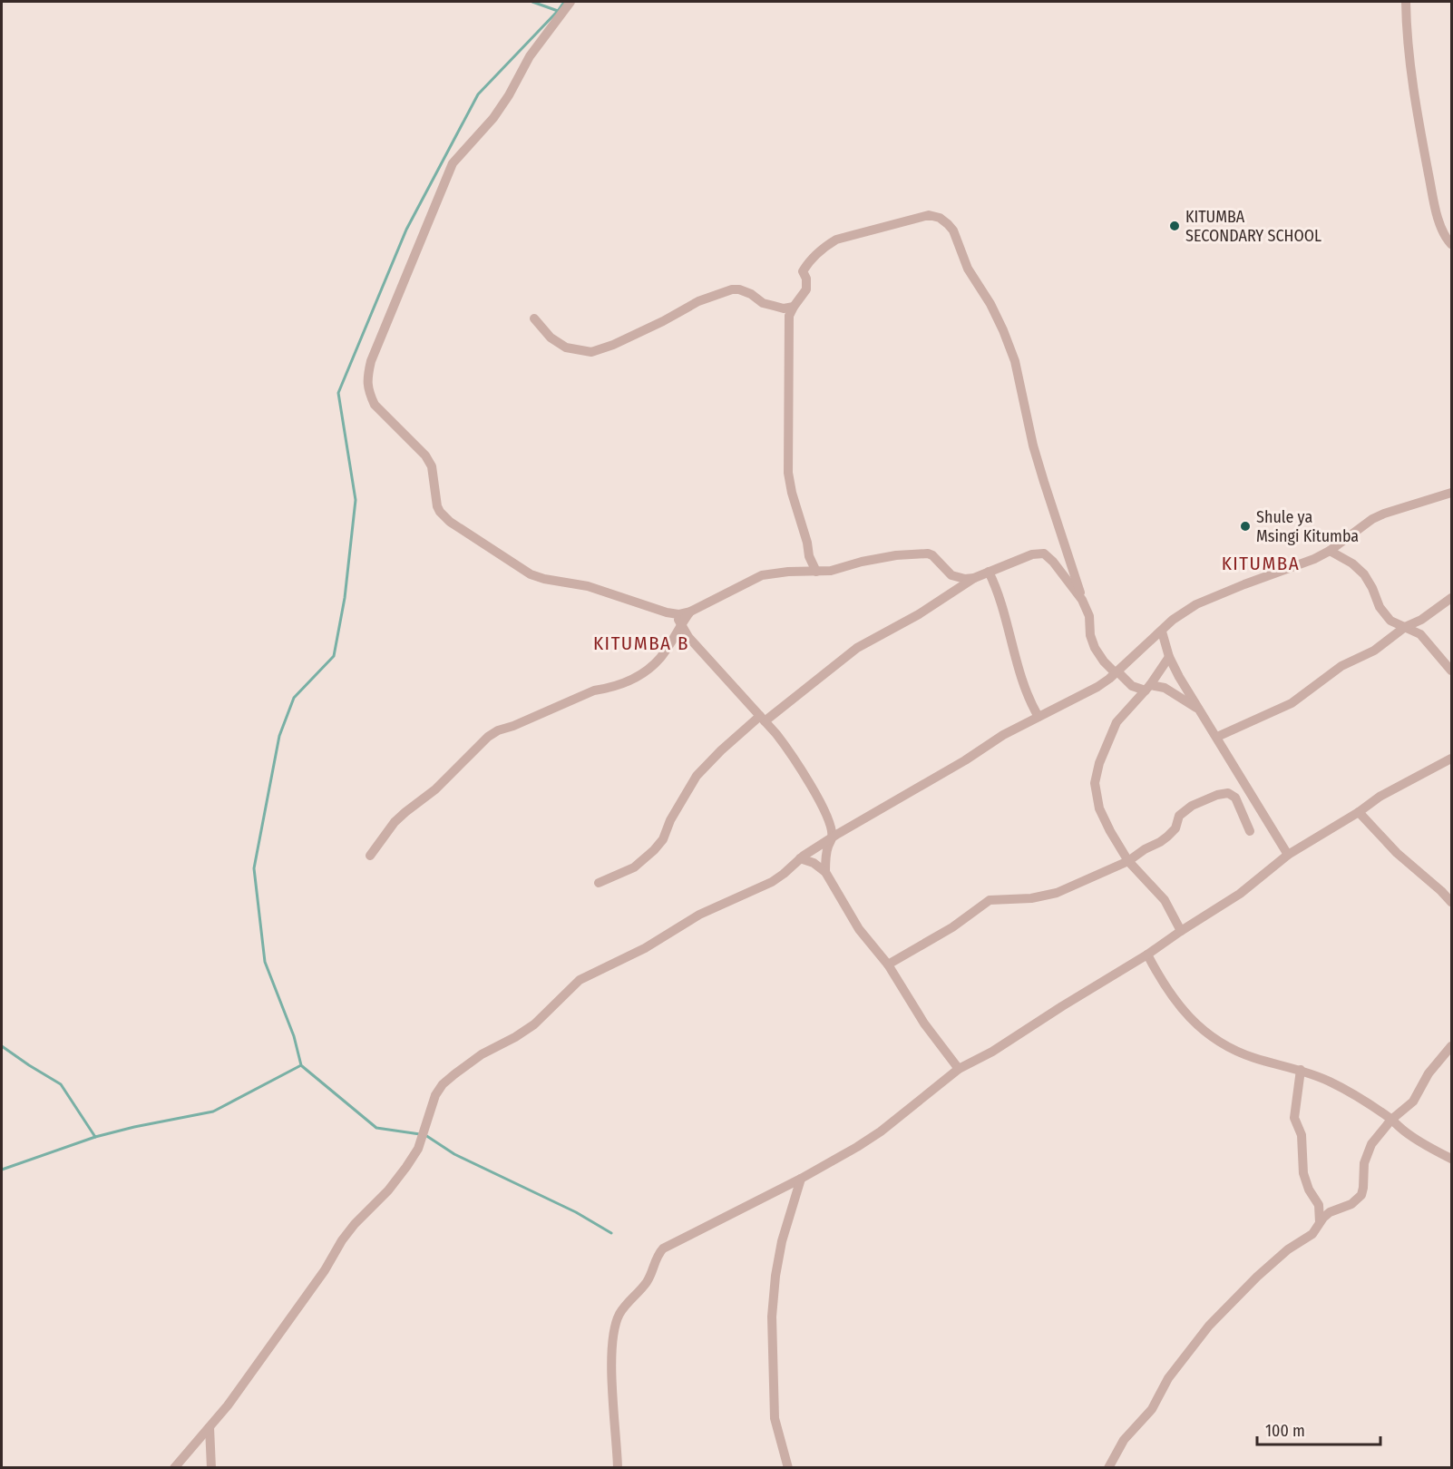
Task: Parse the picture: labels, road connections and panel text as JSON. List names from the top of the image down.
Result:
{
  "districts": ["KITUMBA", "KITUMBA B"],
  "places": ["KITUMBA SECONDARY SCHOOL", "Shule ya Msingi Kitumba"],
  "scale_bar": "100 m"
}
